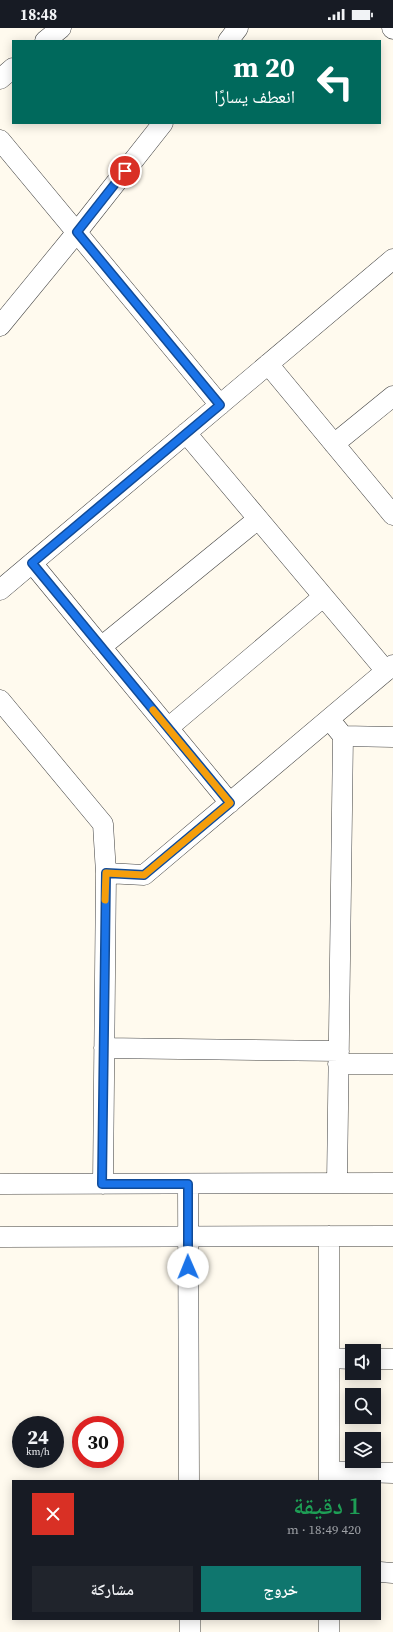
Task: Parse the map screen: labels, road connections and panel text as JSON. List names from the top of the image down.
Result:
{
  "page": {
    "status": "18:48",
    "turn": ["20 m", "انعطف يسارًا"],
    "speed": "24 km/h",
    "limit": "30",
    "heading": ["1 دقيقة", "420 m · 18:49"],
    "buttons": ["خروج", "مشاركة"]
  }
}
